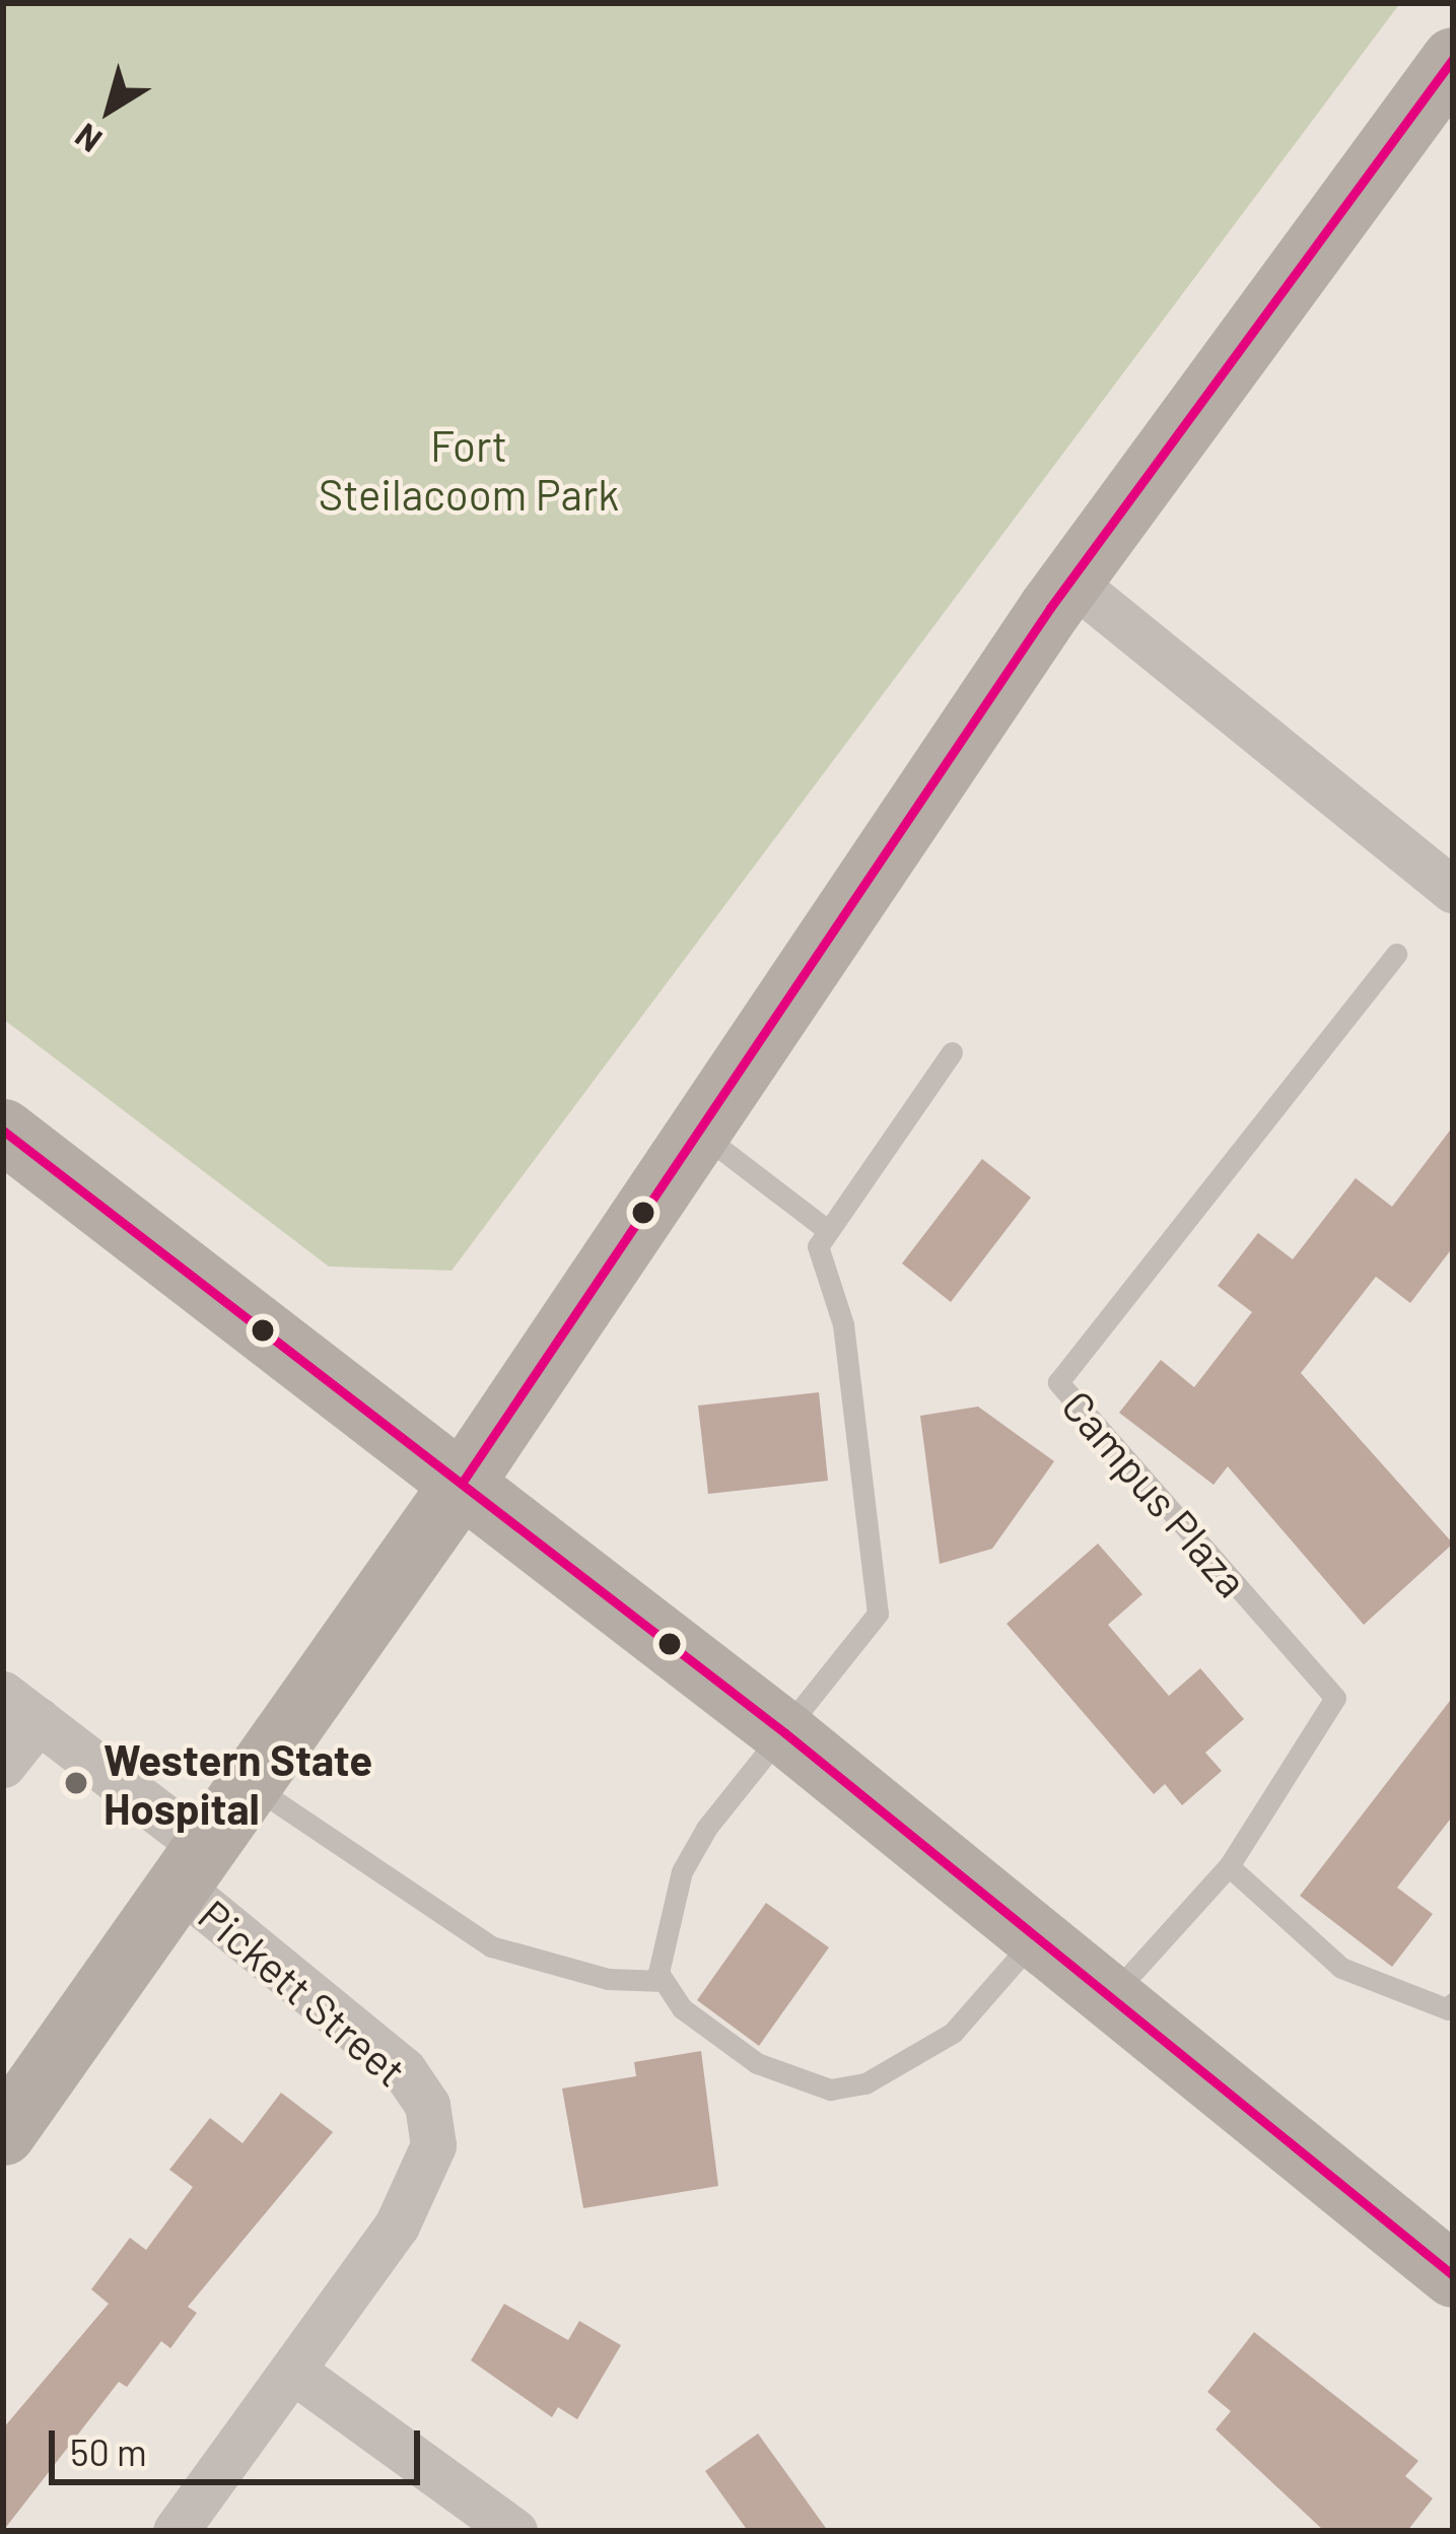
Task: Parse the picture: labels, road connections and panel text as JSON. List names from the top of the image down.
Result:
{
  "streets": {
    "street": ["Pickett Street"],
    "lane": ["Campus Plaza"]
  },
  "parks": ["Fort Steilacoom Park"],
  "places": ["Western State Hospital"],
  "scale_bar": "50 m",
  "north": "bottom left"
}
